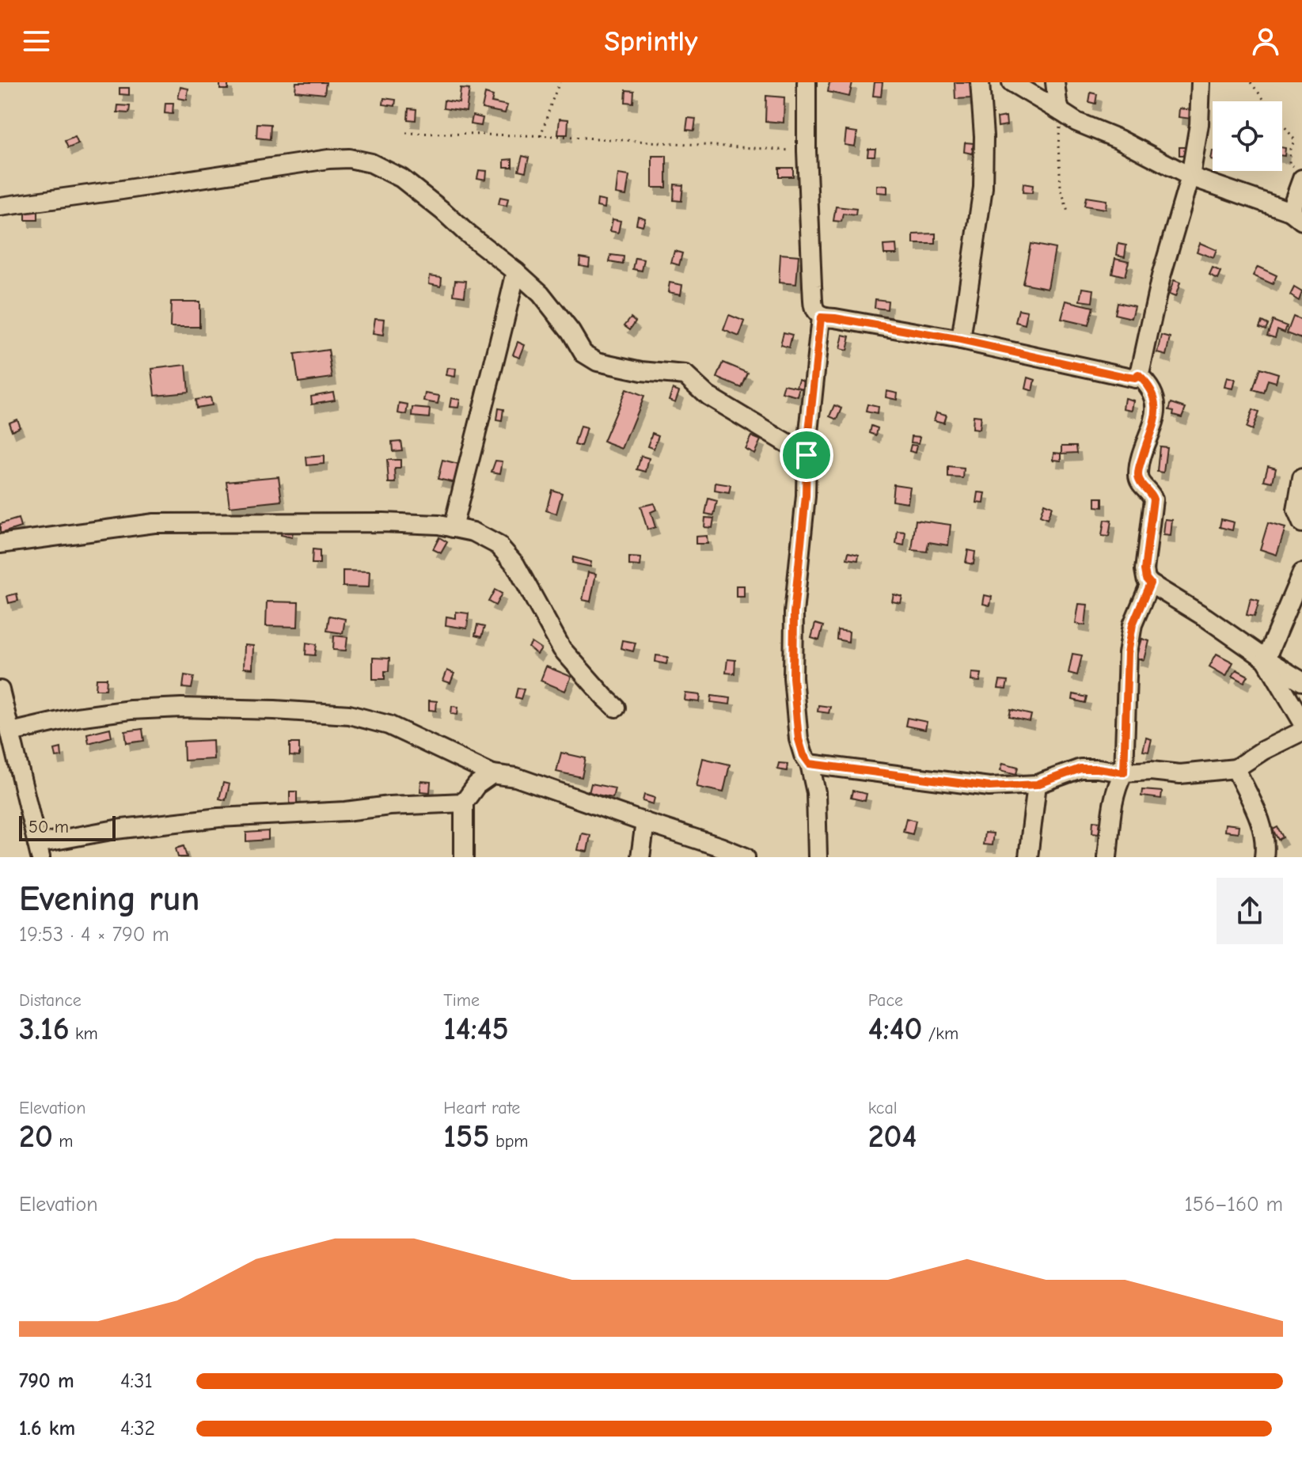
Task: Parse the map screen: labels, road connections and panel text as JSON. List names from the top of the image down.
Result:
{
  "scale_bar": "50 m",
  "page": {
    "header": "Sprintly",
    "scale": "50 m",
    "heading": ["Evening run", "19:53 · 4 × 790 m"],
    "stats": [
      ["Distance", "3.16 km"],
      ["Time", "14:45"],
      ["Pace", "4:40 /km"],
      ["Elevation", "20 m"],
      ["Heart rate", "155 bpm"],
      ["kcal", "204"]
    ],
    "chart": ["Elevation", "156–160 m"],
    "list": [
      {
        "name": "790 m",
        "note": "4:31"
      },
      {
        "name": "1.6 km",
        "note": "4:32"
      }
    ]
  }
}
